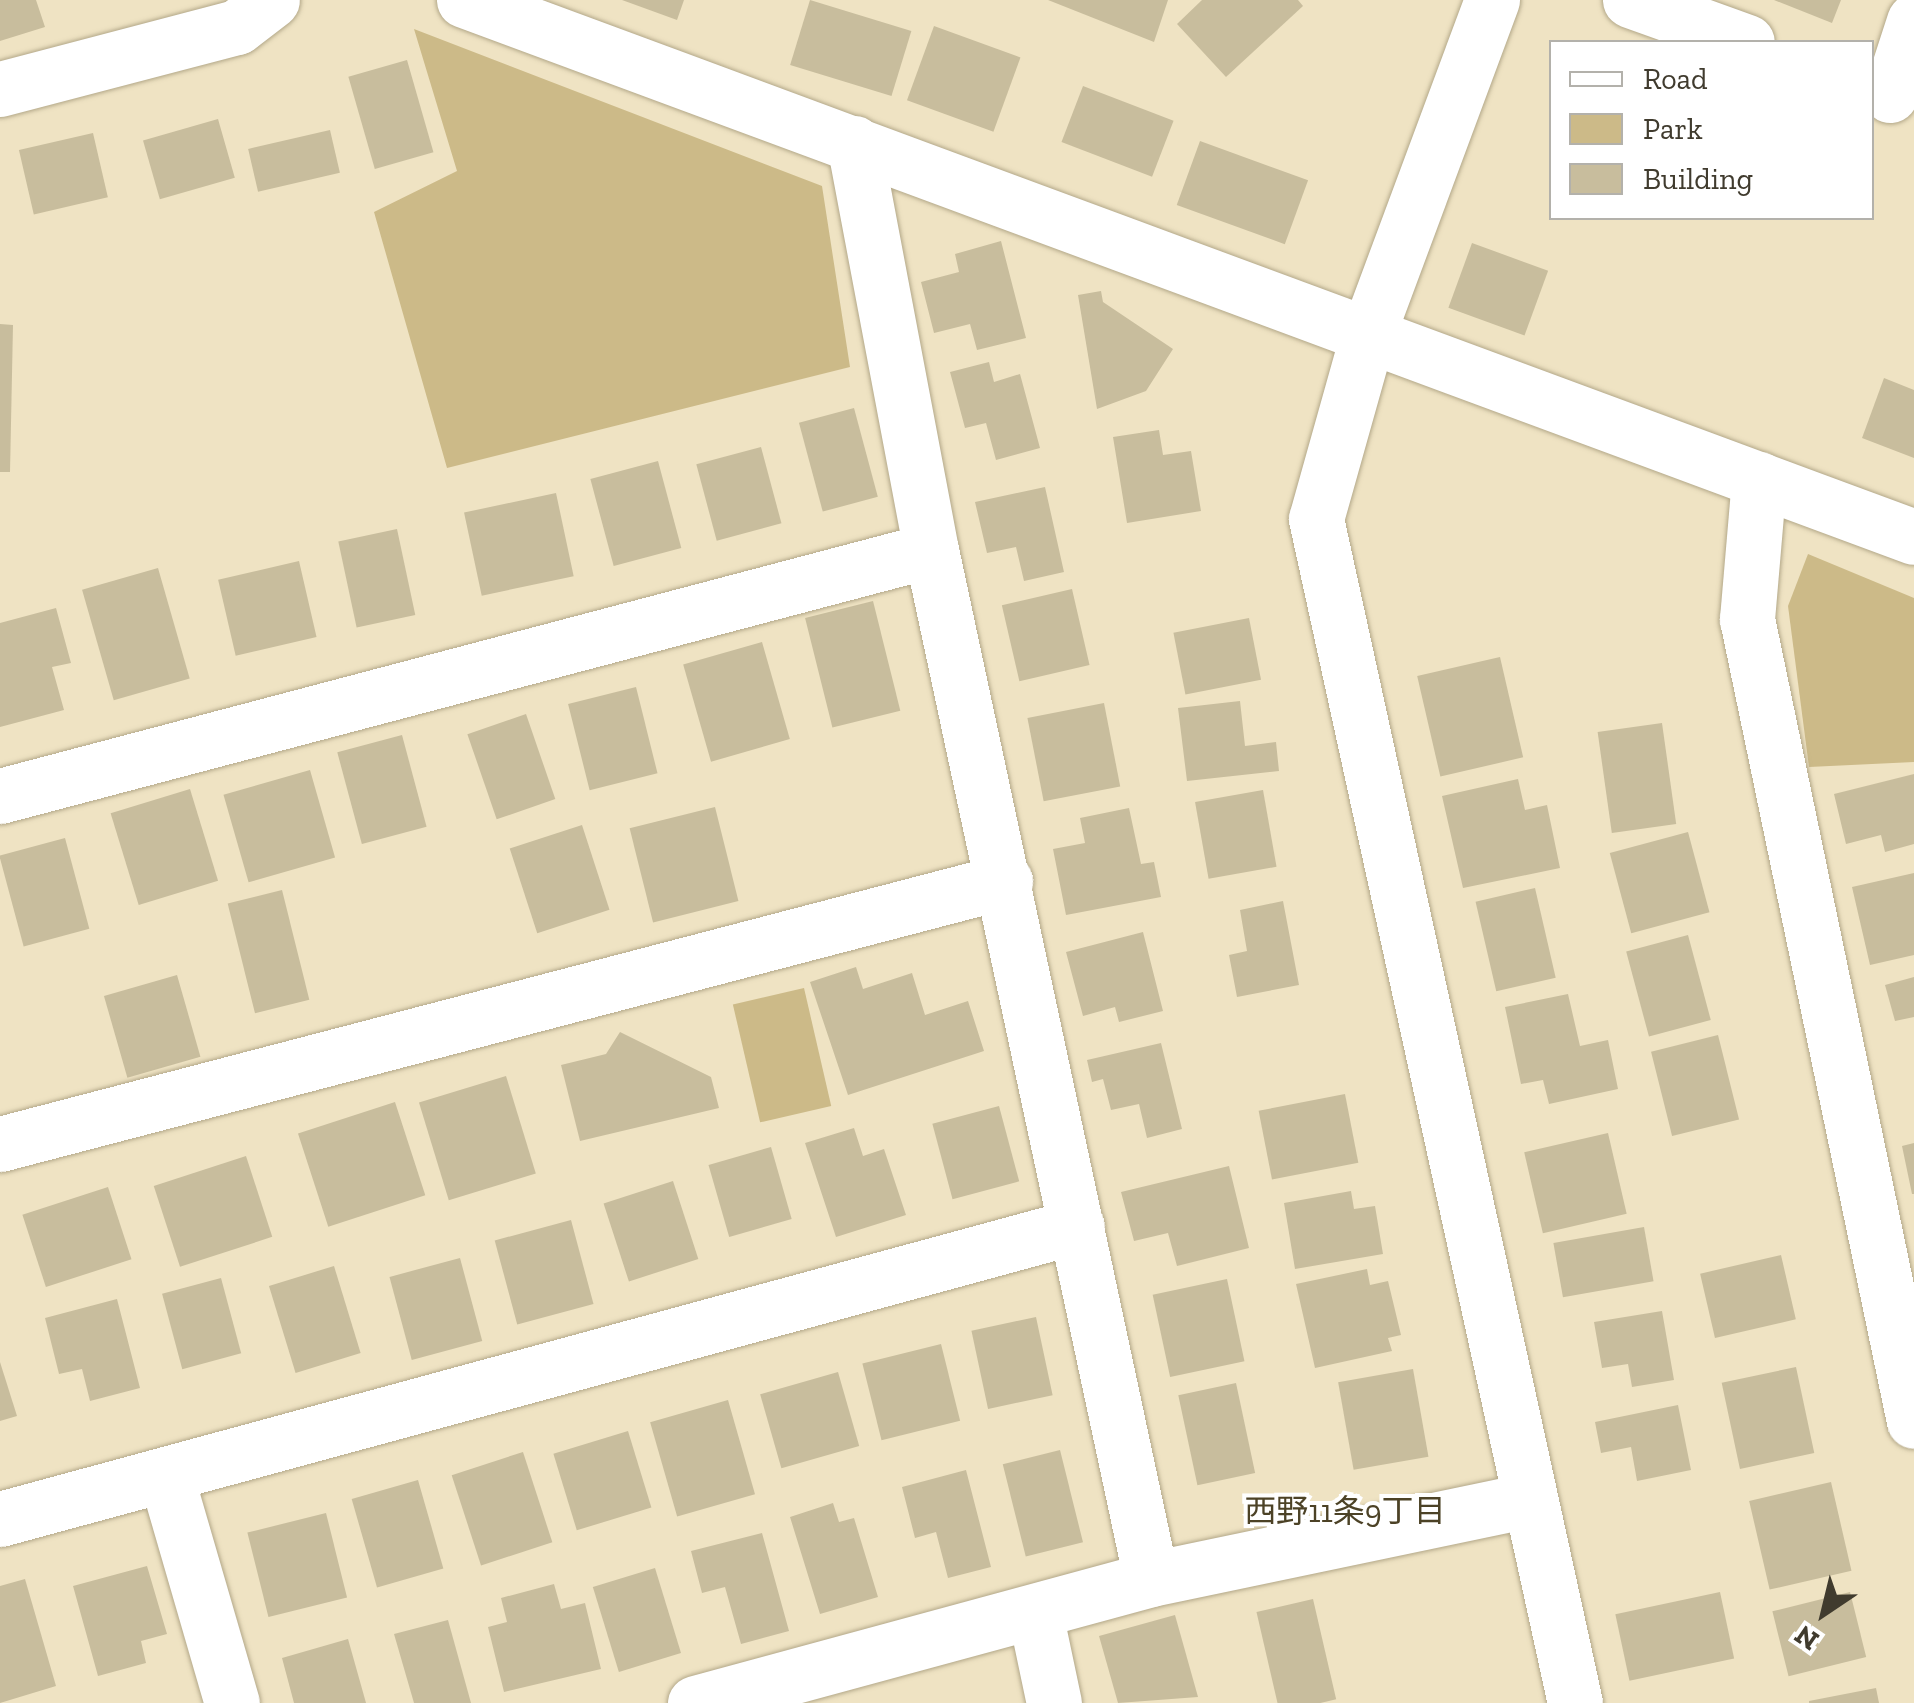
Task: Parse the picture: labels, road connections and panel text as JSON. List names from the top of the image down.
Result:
{
  "districts": ["西野11条9丁目"],
  "legend": ["Road", "Park", "Building"],
  "north": "bottom left"
}
